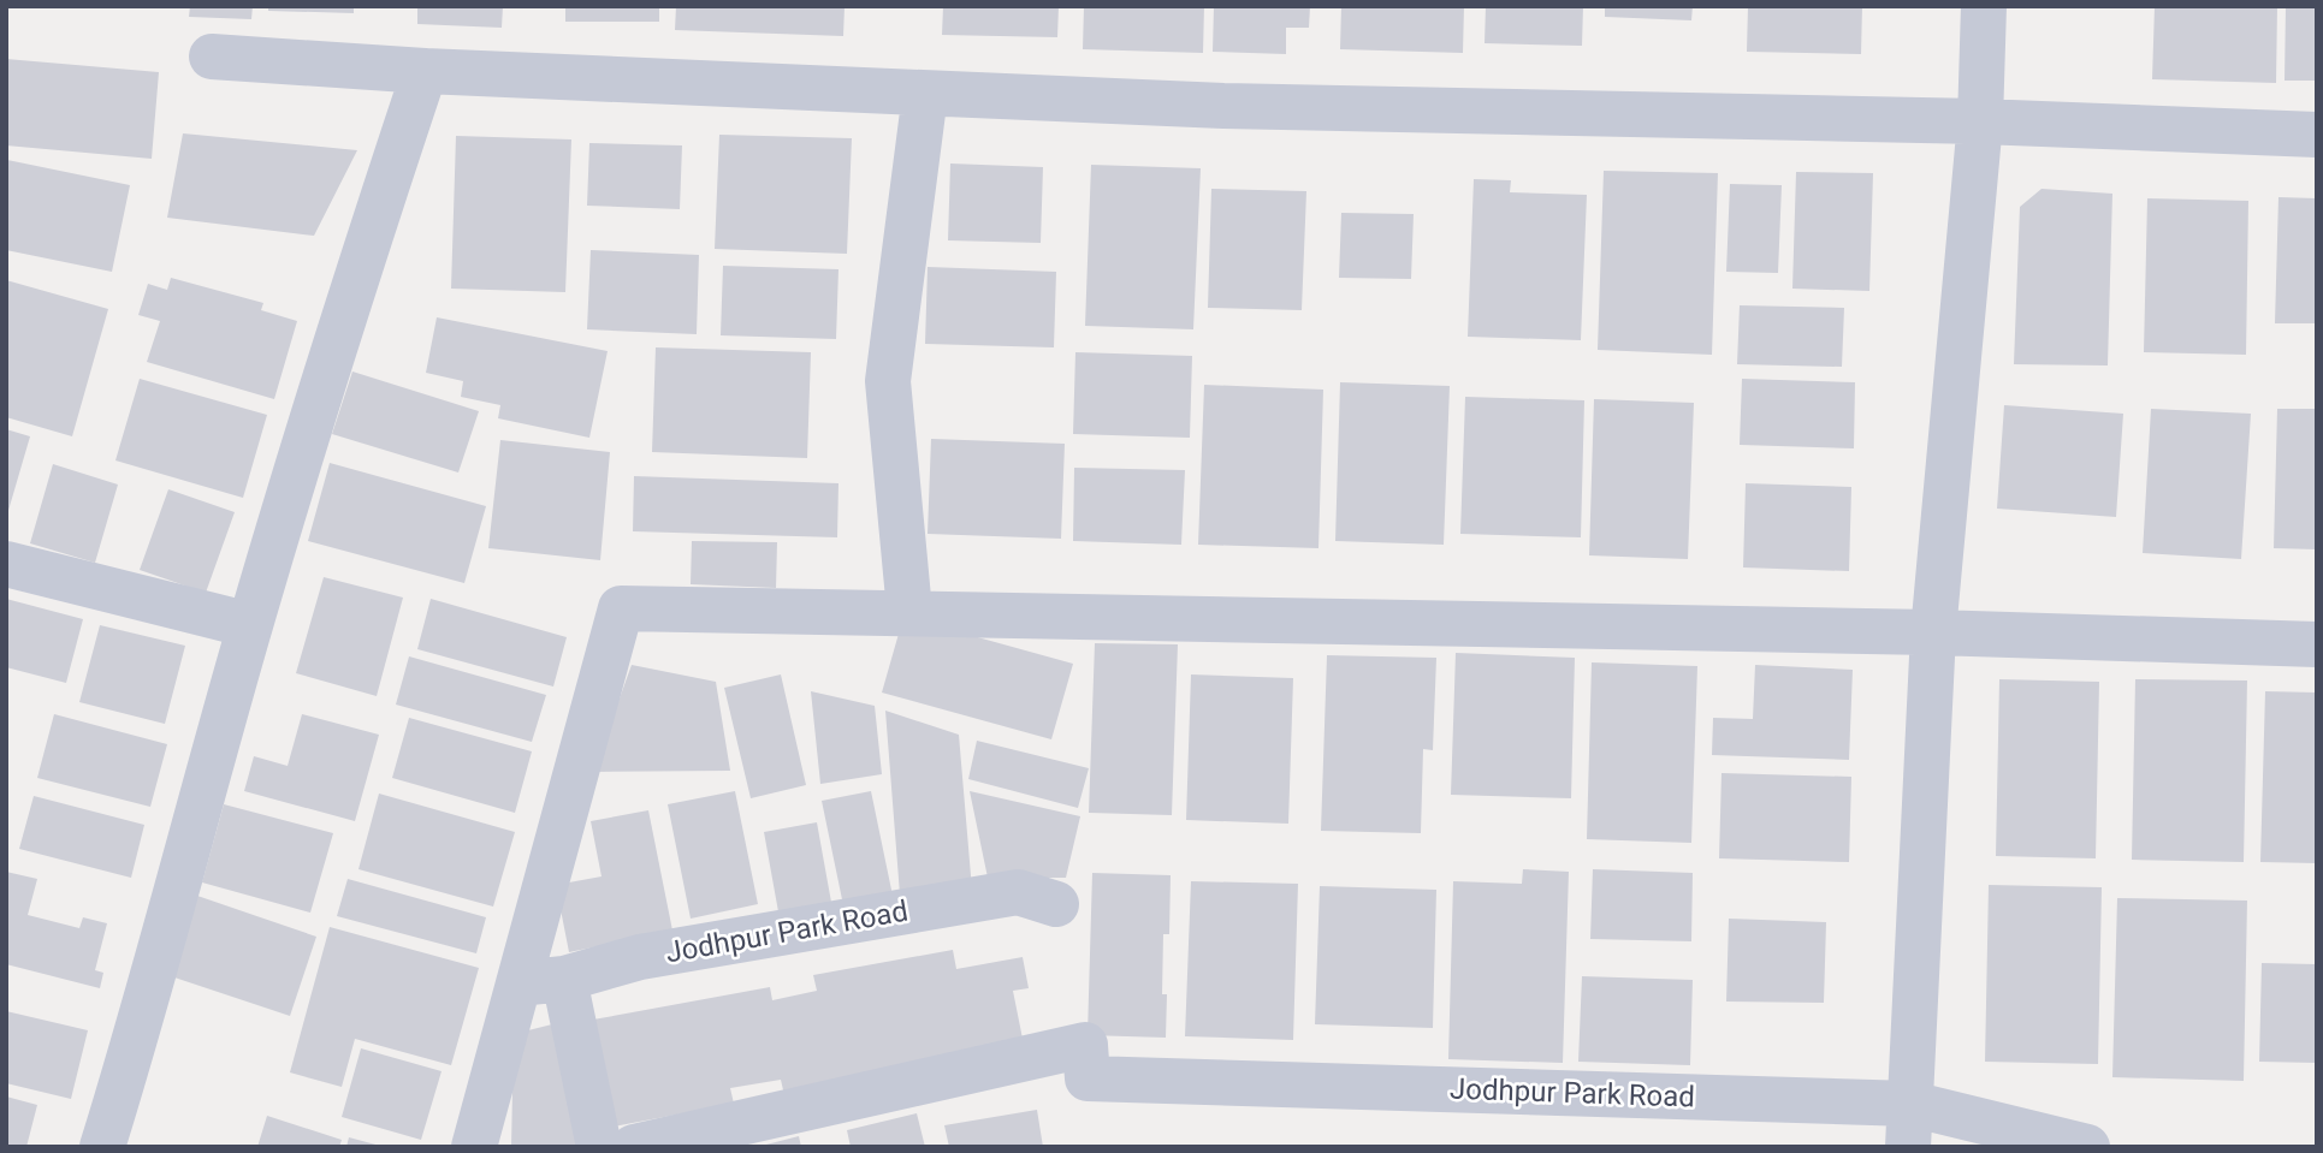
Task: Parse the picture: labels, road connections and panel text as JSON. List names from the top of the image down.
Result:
{
  "streets": {
    "street": ["Jodhpur Park Road"]
  }
}
